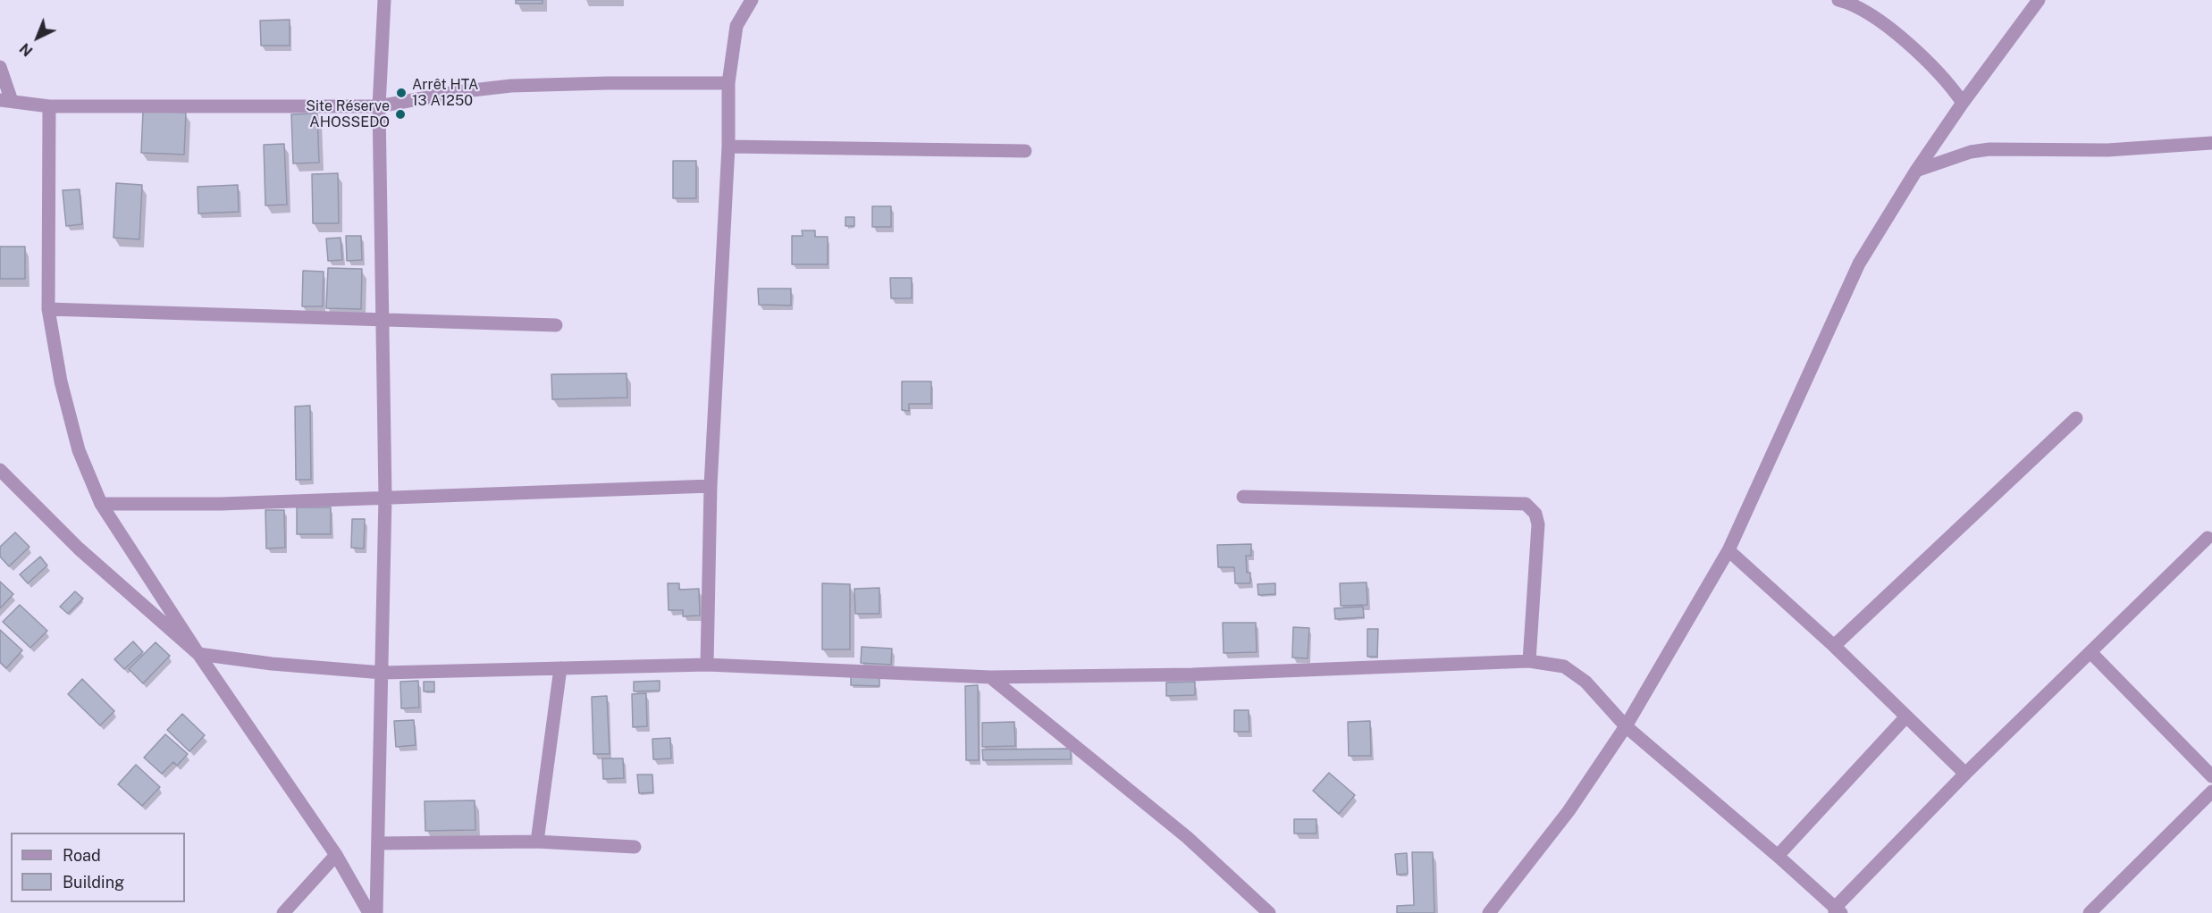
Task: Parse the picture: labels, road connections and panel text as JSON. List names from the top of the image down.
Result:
{
  "places": ["Arrêt HTA 13 A1250", "Site Réserve AHOSSEDO"],
  "legend": ["Road", "Building"],
  "north": "bottom left"
}
